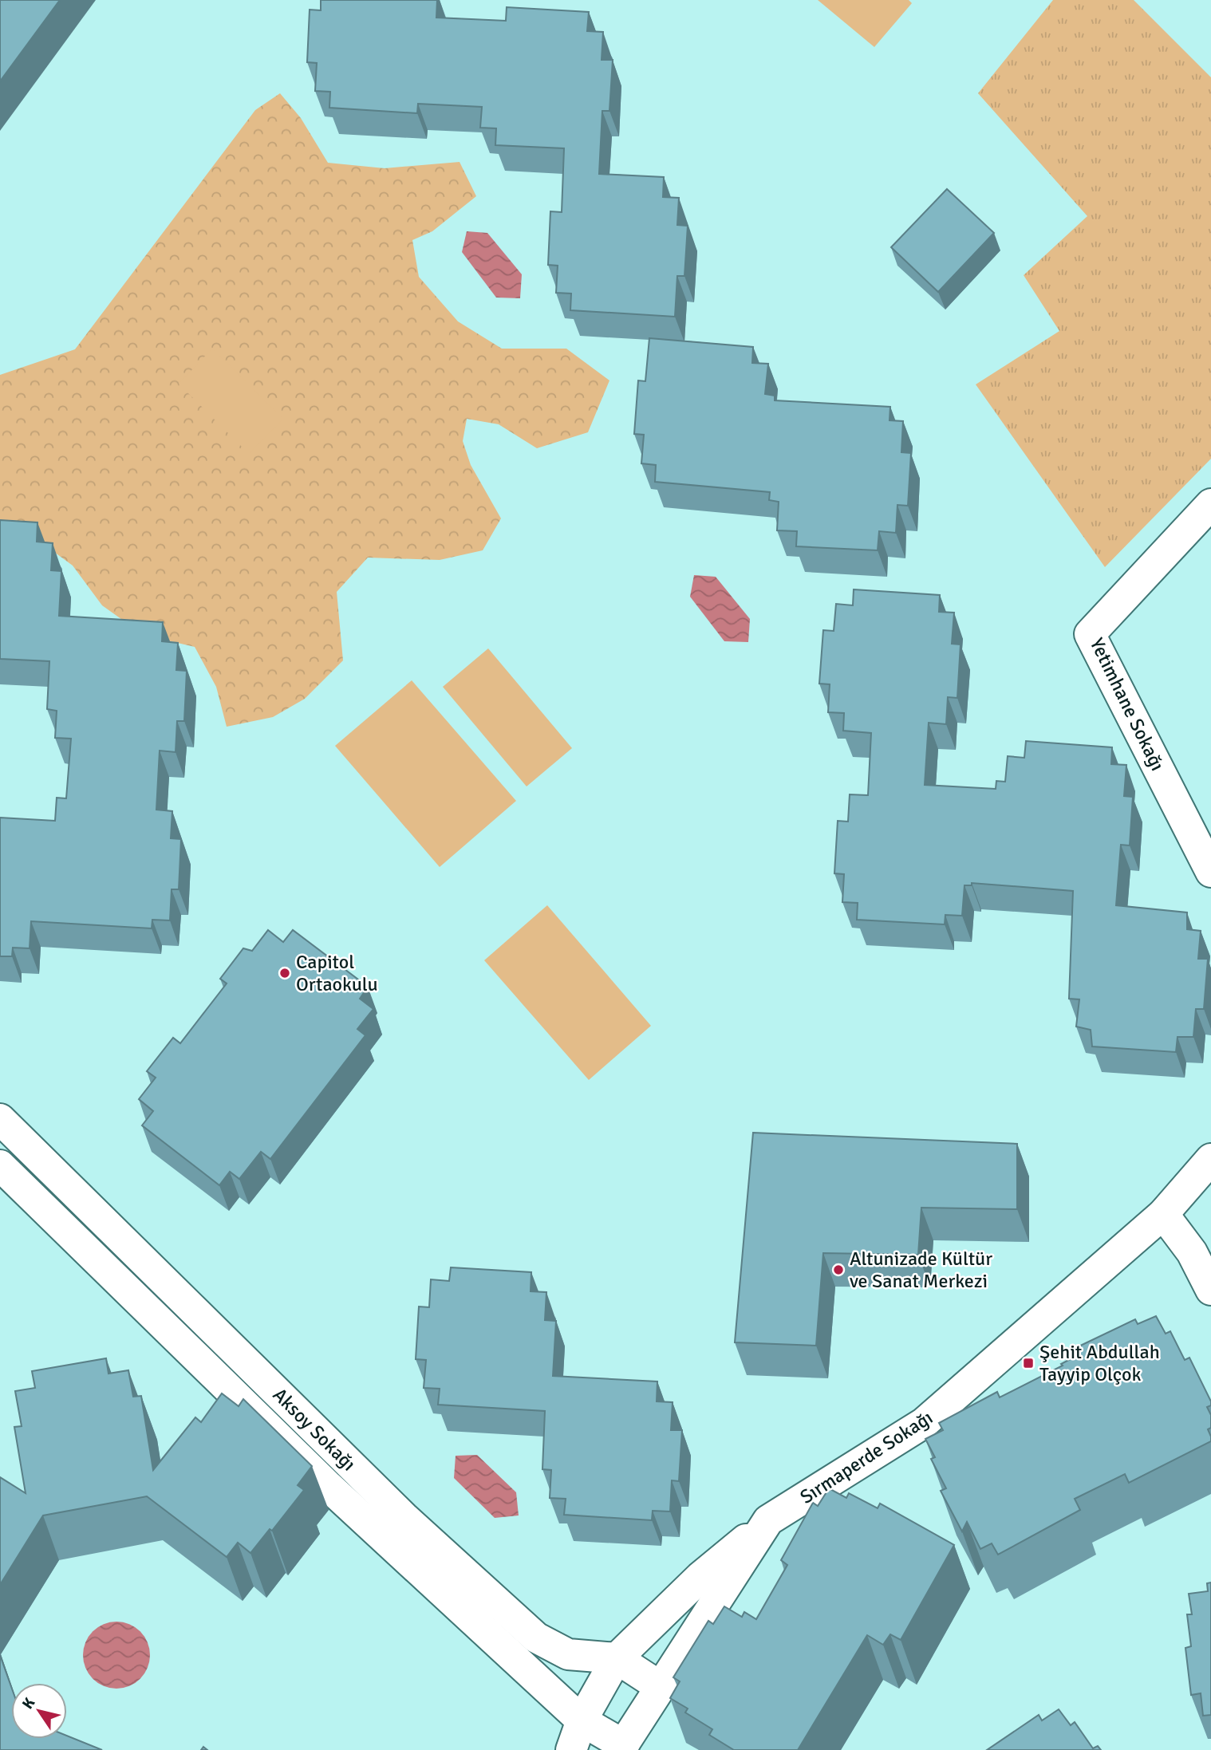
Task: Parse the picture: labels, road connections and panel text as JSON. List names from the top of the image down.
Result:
{
  "streets": {
    "street": ["Yetimhane Sokağı", "Aksoy Sokağı", "Sırmaperde Sokağı"]
  },
  "crossings": [
    ["Aksoy Sokağı", "Sırmaperde Sokağı"]
  ],
  "places": {
    "other": ["Capitol Ortaokulu", "Altunizade Kültür ve Sanat Merkezi"],
    "transit": ["Şehit Abdullah Tayyip Olçok"]
  },
  "north": "top left"
}
